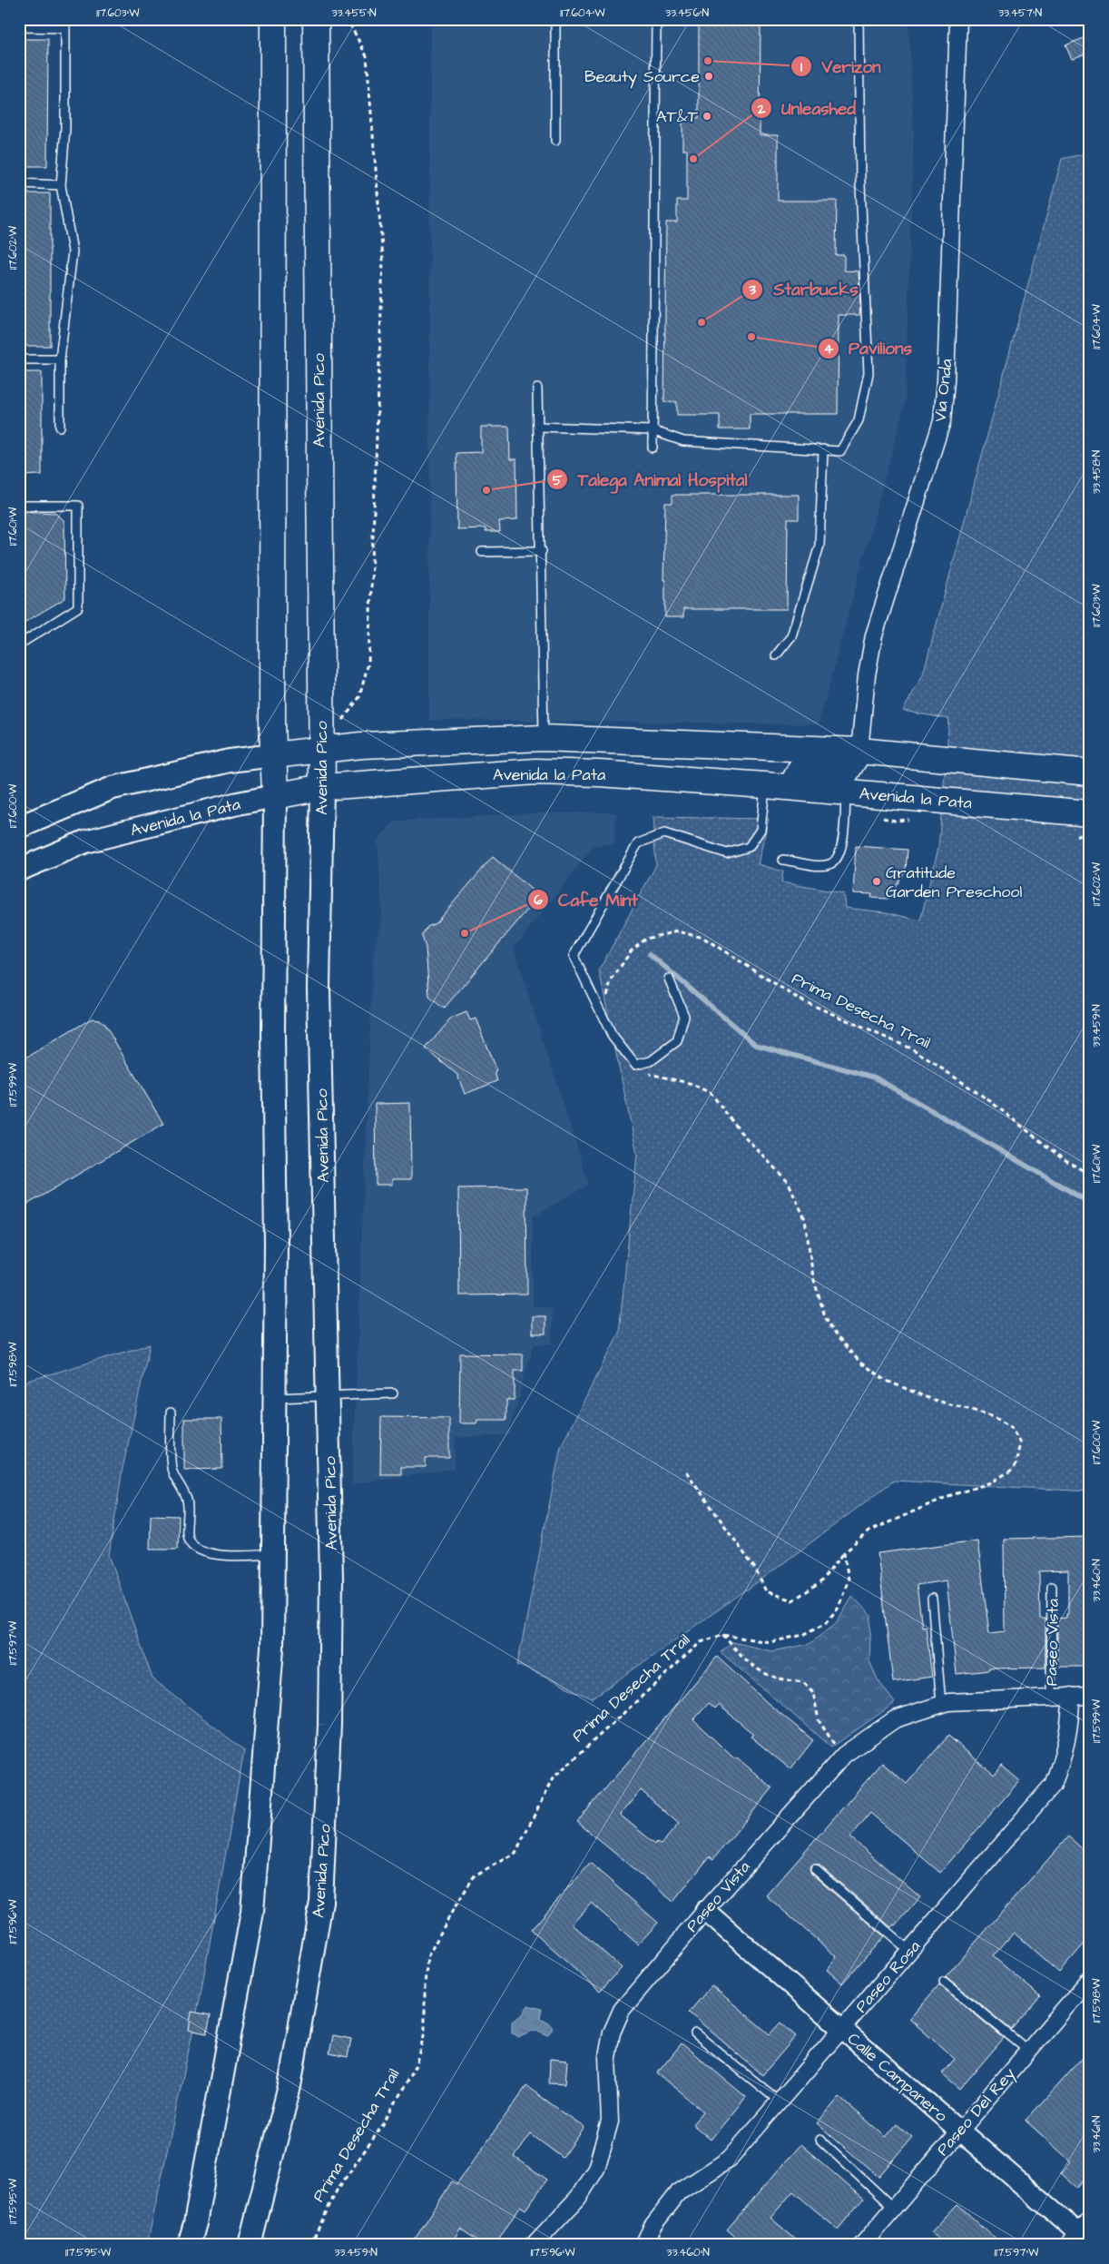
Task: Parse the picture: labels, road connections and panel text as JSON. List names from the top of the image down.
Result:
{
  "streets": {
    "highway": ["Avenida Pico", "Avenida la Pata"],
    "street": [
      "Via Onda",
      "Paseo Vista",
      "Paseo Rosa",
      "Calle Campanero",
      "Paseo Del Rey"
    ],
    "path": ["Prima Desecha Trail"]
  },
  "crossings": [
    ["Via Onda", "Avenida la Pata"],
    ["Avenida Pico", "Avenida la Pata"],
    ["Paseo Vista", "Paseo Rosa"],
    ["Paseo Vista", "Calle Campanero"],
    ["Paseo Rosa", "Calle Campanero"],
    ["Calle Campanero", "Paseo Del Rey"]
  ],
  "places": [
    "Verizon",
    "Beauty Source",
    "AT&T",
    "Unleashed",
    "Starbucks",
    "Pavilions",
    "Talega Animal Hospital",
    "Gratitude Garden Preschool",
    "Cafe Mint"
  ],
  "coordinates": [
    "117.603°W",
    "33.455°N",
    "117.604°W",
    "33.456°N",
    "33.457°N",
    "117.602°W",
    "33.458°N",
    "117.601°W",
    "117.600°W",
    "33.459°N",
    "117.599°W",
    "117.598°W",
    "33.460°N",
    "117.597°W",
    "117.596°W",
    "33.461°N",
    "117.595°W"
  ]
}
